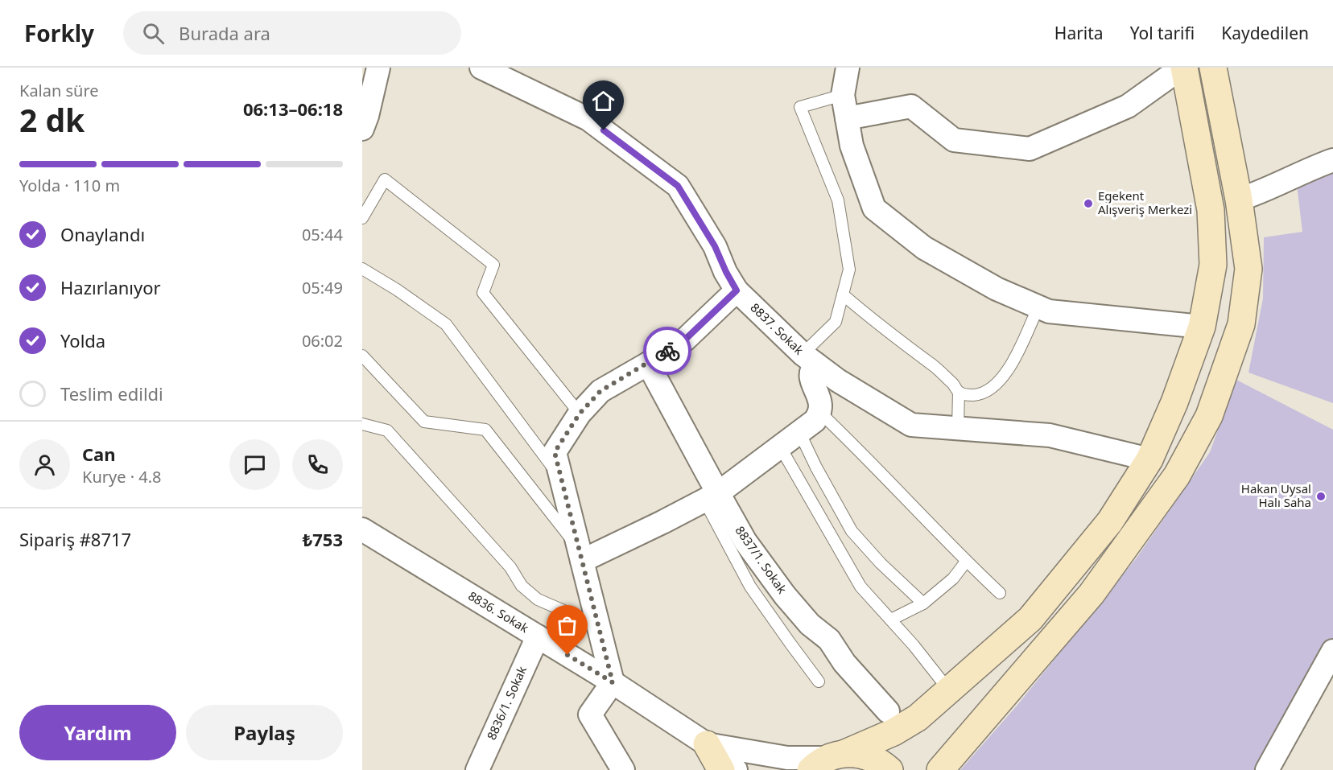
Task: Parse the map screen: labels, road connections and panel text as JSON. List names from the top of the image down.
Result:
{
  "streets": {
    "street": [
      "8837. Sokak",
      "8837/1. Sokak",
      "8836. Sokak",
      "8836/1. Sokak"
    ]
  },
  "crossings": [
    ["8836. Sokak", "8836/1. Sokak"]
  ],
  "places": ["Egekent Alışveriş Merkezi", "Hakan Uysal Halı Saha"],
  "page": {
    "header": "Forkly",
    "search": "Burada ara",
    "nav": ["Harita", "Yol tarifi", "Kaydedilen"],
    "heading": ["2 dk", "Kalan süre", "06:13–06:18"],
    "panel": [
      "Can",
      "Kurye · 4.8",
      "Sipariş #8717",
      "₺753"
    ],
    "bar": "Yolda · 110 m",
    "list": [
      ["Onaylandı", "05:44"],
      ["Hazırlanıyor", "05:49"],
      ["Yolda", "06:02"],
      "Teslim edildi"
    ],
    "buttons": ["Yardım", "Paylaş"]
  }
}
